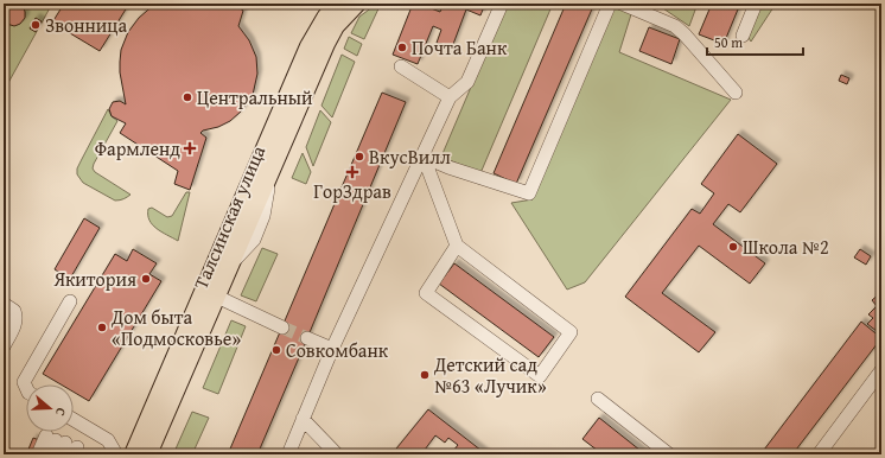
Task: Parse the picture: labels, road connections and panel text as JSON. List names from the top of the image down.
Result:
{
  "streets": {
    "main road": ["Талсинская улица"]
  },
  "places": {
    "other": [
      "Звонница",
      "Почта Банк",
      "Центральный",
      "ВкусВилл",
      "Школа №2",
      "Якитория",
      "Дом быта «Подмосковье»",
      "Совкомбанк",
      "Детский сад №63 «Лучик»"
    ],
    "health": ["Фармленд", "ГорЗдрав"]
  },
  "scale_bar": "50 m",
  "north": "right"
}
